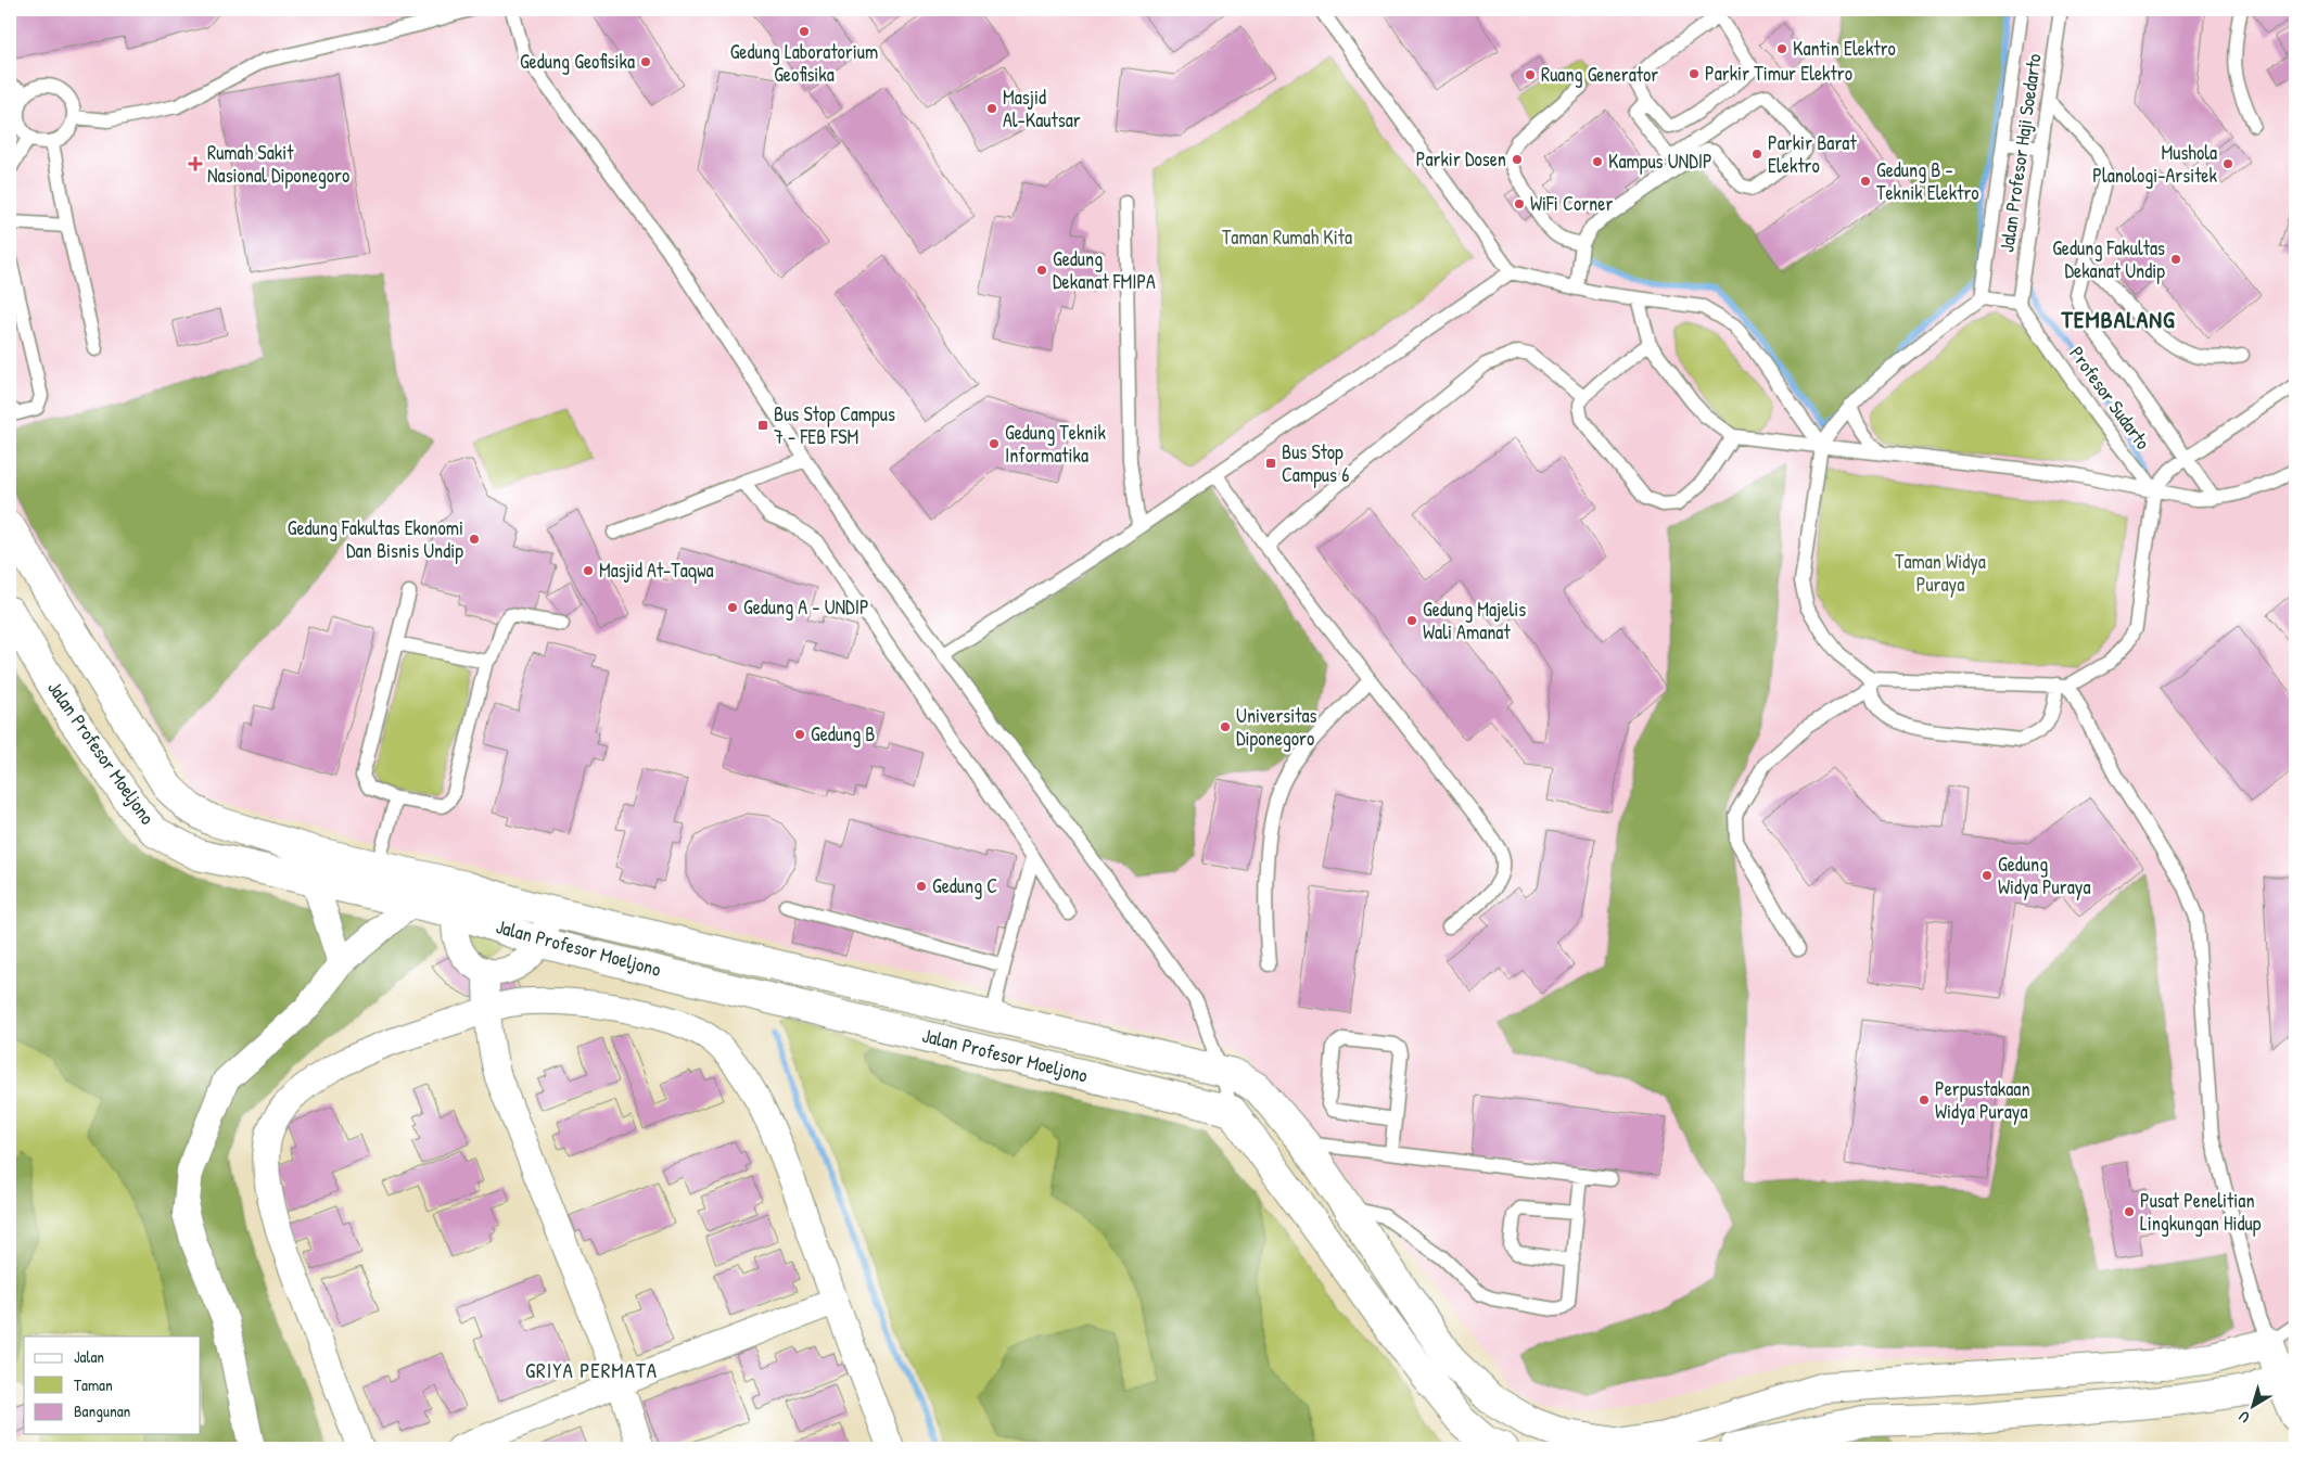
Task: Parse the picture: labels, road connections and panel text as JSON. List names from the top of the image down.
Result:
{
  "streets": {
    "street": ["Jalan Profesor Moeljono"],
    "lane": ["Jalan Profesor Haji Soedarto", "Profesor Sudarto"]
  },
  "crossings": [
    ["Jalan Profesor Haji Soedarto", "Profesor Sudarto"]
  ],
  "districts": ["TEMBALANG", "GRIYA PERMATA"],
  "parks": ["Taman Rumah Kita", "Taman Widya Puraya"],
  "places": {
    "other": [
      "Gedung Laboratorium Geofisika",
      "Kantin Elektro",
      "Gedung Geofisika",
      "Parkir Timur Elektro",
      "Ruang Generator",
      "Masjid Al-Kautsar",
      "Parkir Barat Elektro",
      "Parkir Dosen",
      "Kampus UNDIP",
      "Mushola Planologi-Arsitek",
      "Gedung B - Teknik Elektro",
      "WiFi Corner",
      "Gedung Fakultas Dekanat Undip",
      "Gedung Dekanat FMIPA",
      "Gedung Teknik Informatika",
      "Gedung Fakultas Ekonomi Dan Bisnis Undip",
      "Masjid At-Taqwa",
      "Gedung A - UNDIP",
      "Gedung Majelis Wali Amanat",
      "Universitas Diponegoro",
      "Gedung B",
      "Gedung Widya Puraya",
      "Gedung C",
      "Perpustakaan Widya Puraya",
      "Pusat Penelitian Lingkungan Hidup"
    ],
    "health": ["Rumah Sakit Nasional Diponegoro"],
    "transit": ["Bus Stop Campus 7 - FEB FSM", "Bus Stop Campus 6"]
  },
  "legend": ["Jalan", "Taman", "Bangunan"],
  "north": "bottom left"
}
